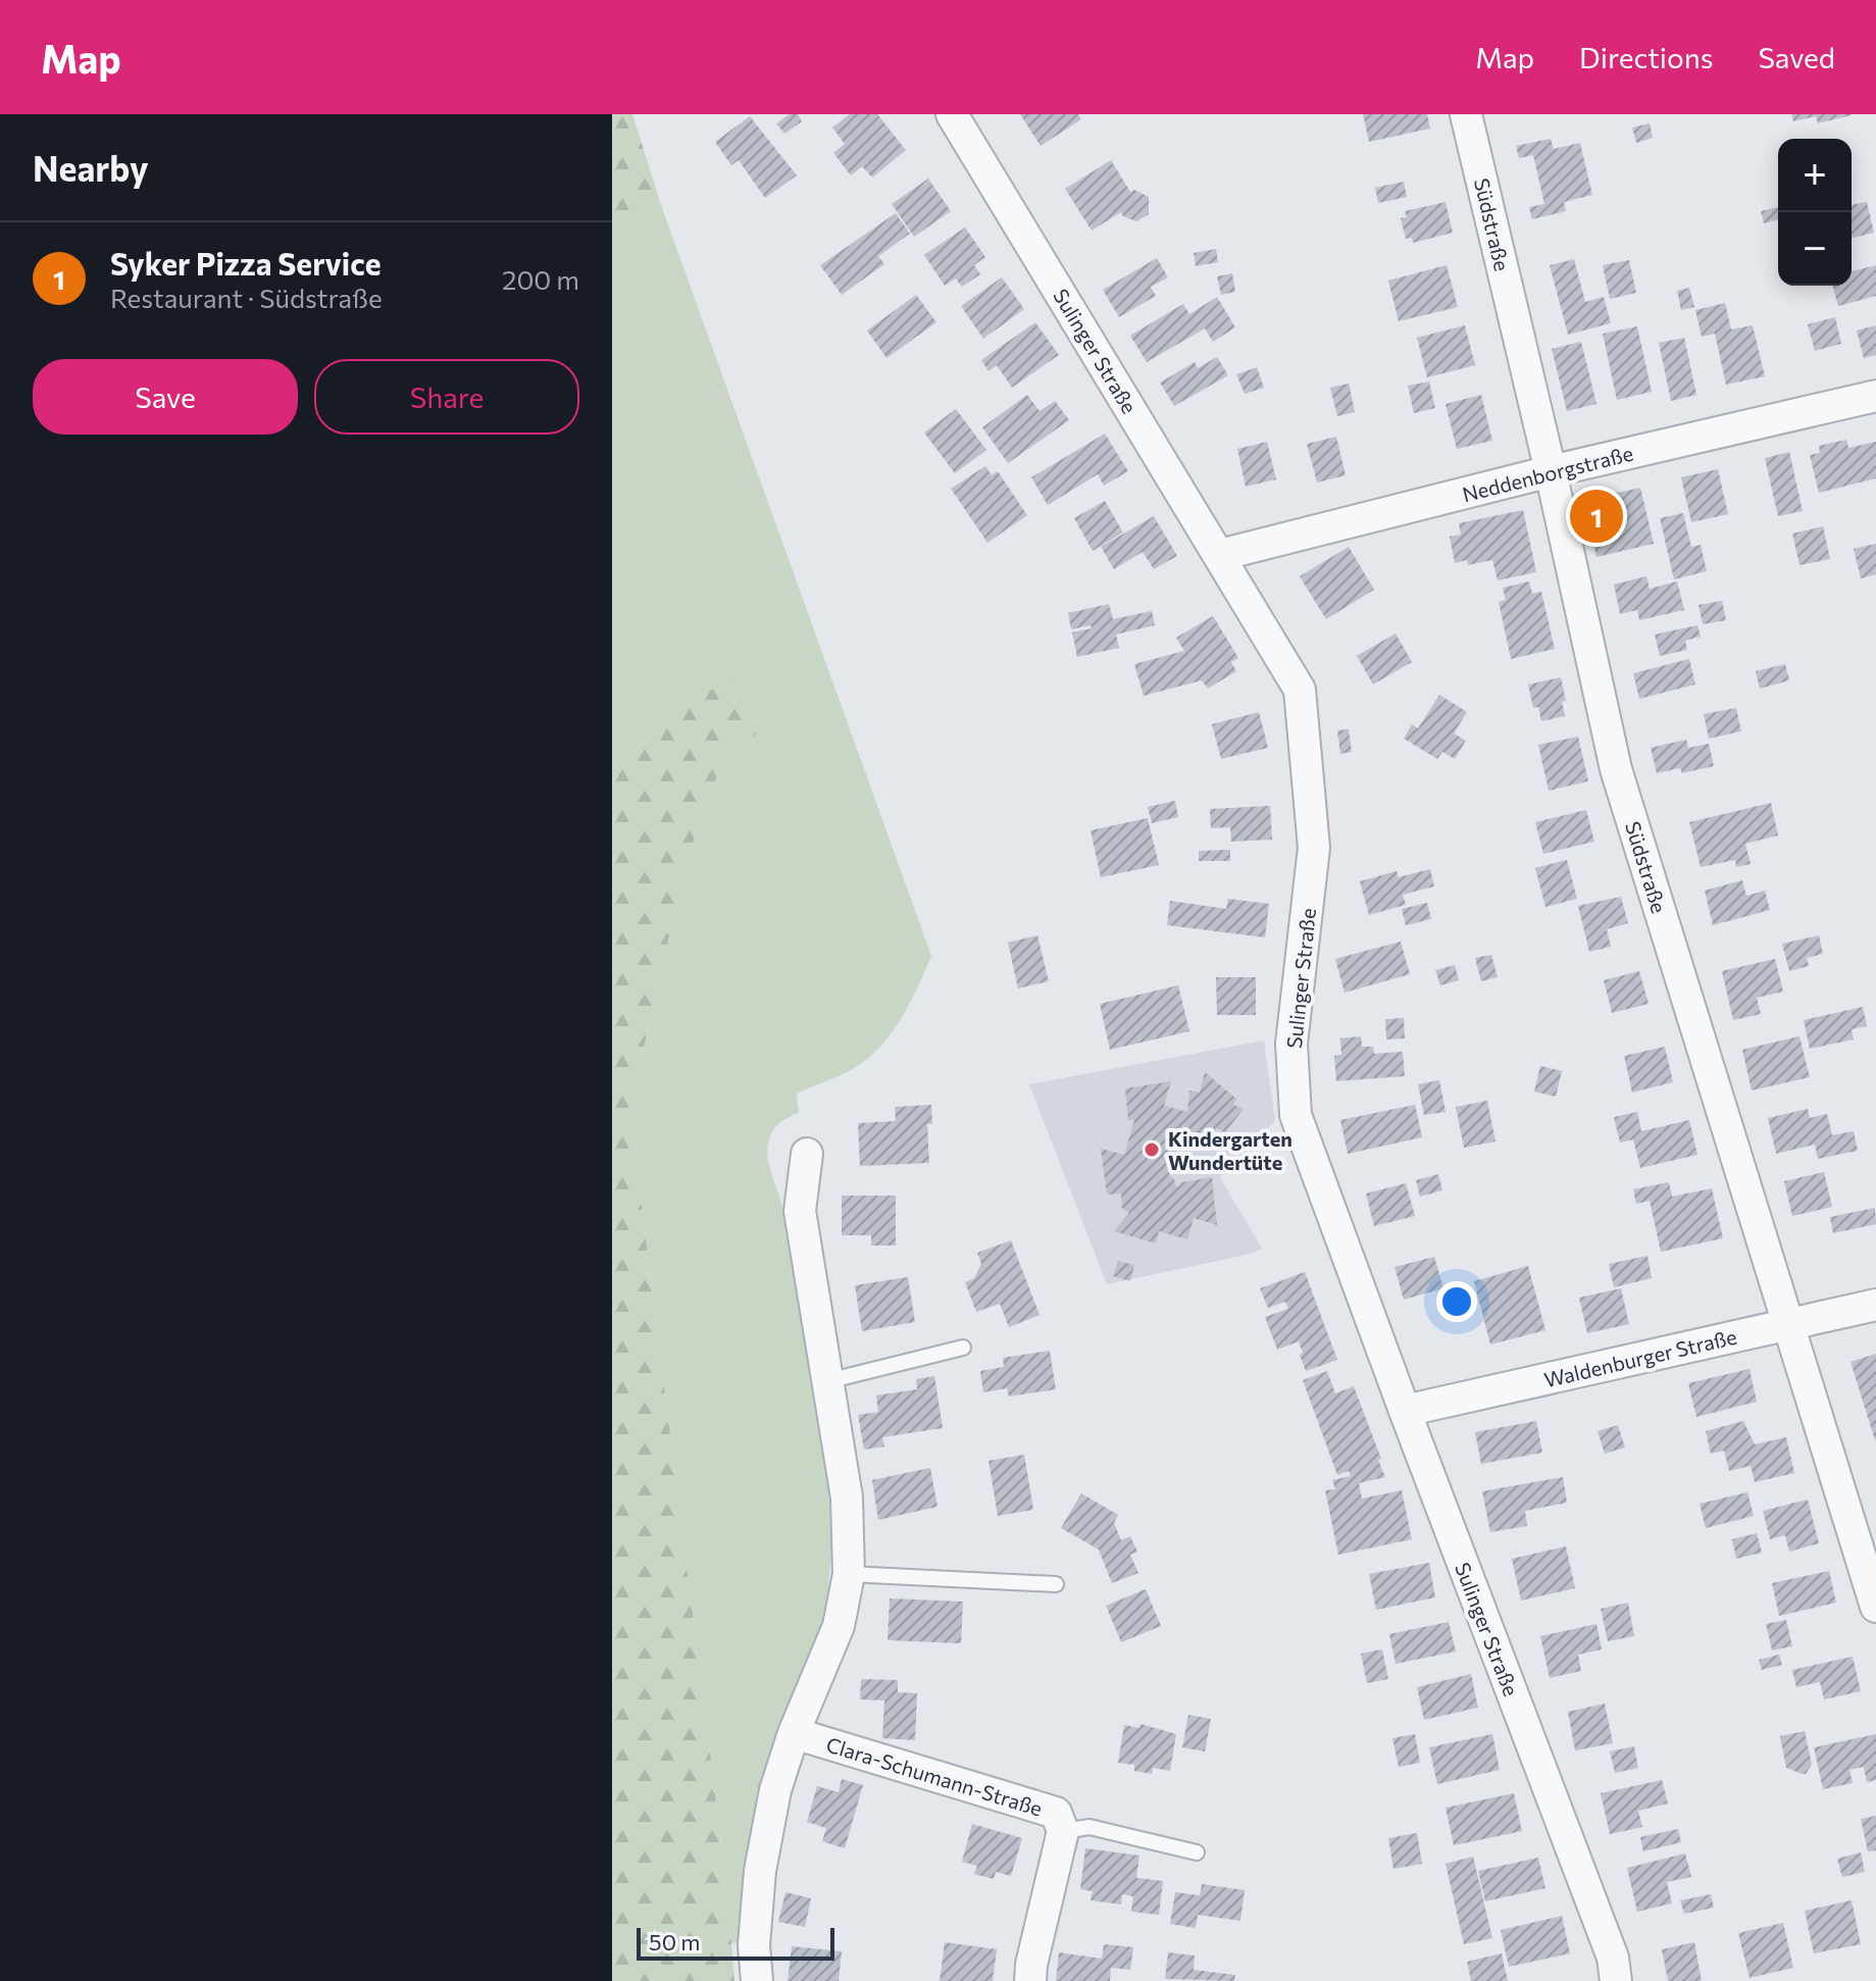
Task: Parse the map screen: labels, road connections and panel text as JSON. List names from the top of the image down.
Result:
{
  "streets": {
    "street": [
      "Südstraße",
      "Sulinger Straße",
      "Neddenborgstraße",
      "Waldenburger Straße",
      "Clara-Schumann-Straße"
    ]
  },
  "crossings": [
    ["Südstraße", "Neddenborgstraße"],
    ["Südstraße", "Waldenburger Straße"],
    ["Sulinger Straße", "Neddenborgstraße"],
    ["Sulinger Straße", "Waldenburger Straße"]
  ],
  "places": ["Kindergarten Wundertüte"],
  "scale_bar": "50 m",
  "page": {
    "header": "Map",
    "nav": ["Map", "Directions", "Saved"],
    "heading": "Nearby",
    "map_buttons": ["+", "−"],
    "list": [
      {
        "mark": "1",
        "name": "Syker Pizza Service",
        "note": "Restaurant · Südstraße",
        "value": "200 m"
      }
    ],
    "buttons": ["Save", "Share"],
    "pins": "1",
    "scale": "50 m"
  }
}
